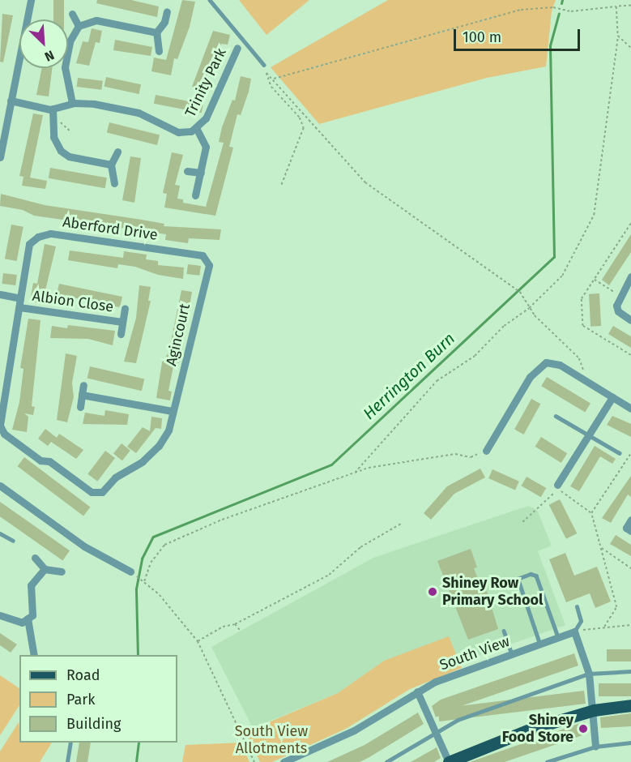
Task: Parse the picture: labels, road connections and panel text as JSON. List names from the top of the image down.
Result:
{
  "streets": {
    "street": [
      "Trinity Park",
      "Aberford Drive",
      "Albion Close",
      "Agincourt",
      "South View"
    ]
  },
  "crossings": [
    ["Aberford Drive", "Albion Close"],
    ["Aberford Drive", "Agincourt"]
  ],
  "water": ["Herrington Burn"],
  "parks": ["South View Allotments"],
  "places": ["Shiney Row Primary School", "Shiney Food Store"],
  "legend": ["Road", "Park", "Building"],
  "scale_bar": "100 m",
  "north": "bottom right"
}
